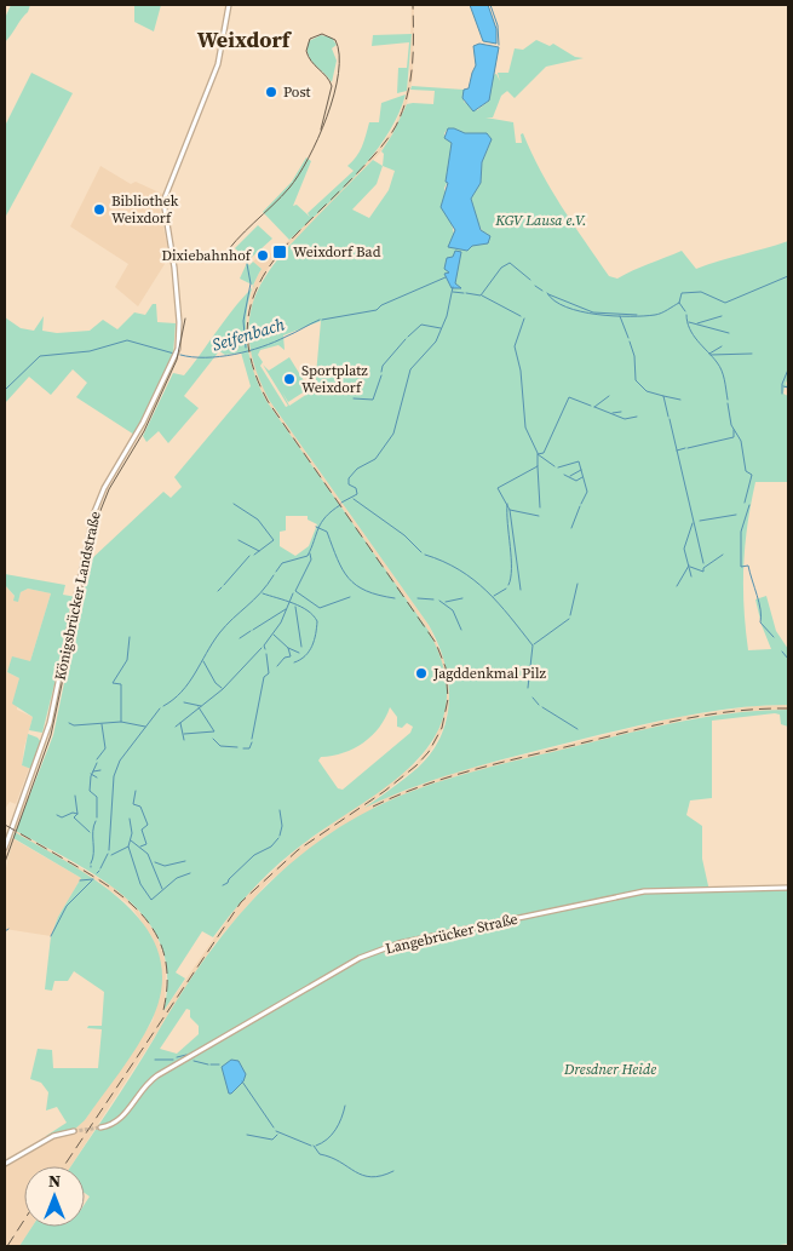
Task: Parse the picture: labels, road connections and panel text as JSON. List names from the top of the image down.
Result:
{
  "streets": {
    "main road": ["Königsbrücker Landstraße", "Langebrücker Straße"]
  },
  "districts": ["Weixdorf"],
  "water": ["Seifenbach"],
  "parks": ["KGV Lausa e.V.", "Dresdner Heide"],
  "places": {
    "other": [
      "Post",
      "Bibliothek Weixdorf",
      "Dixiebahnhof",
      "Sportplatz Weixdorf",
      "Jagddenkmal Pilz"
    ],
    "transit": ["Weixdorf Bad"]
  },
  "north": "top"
}
